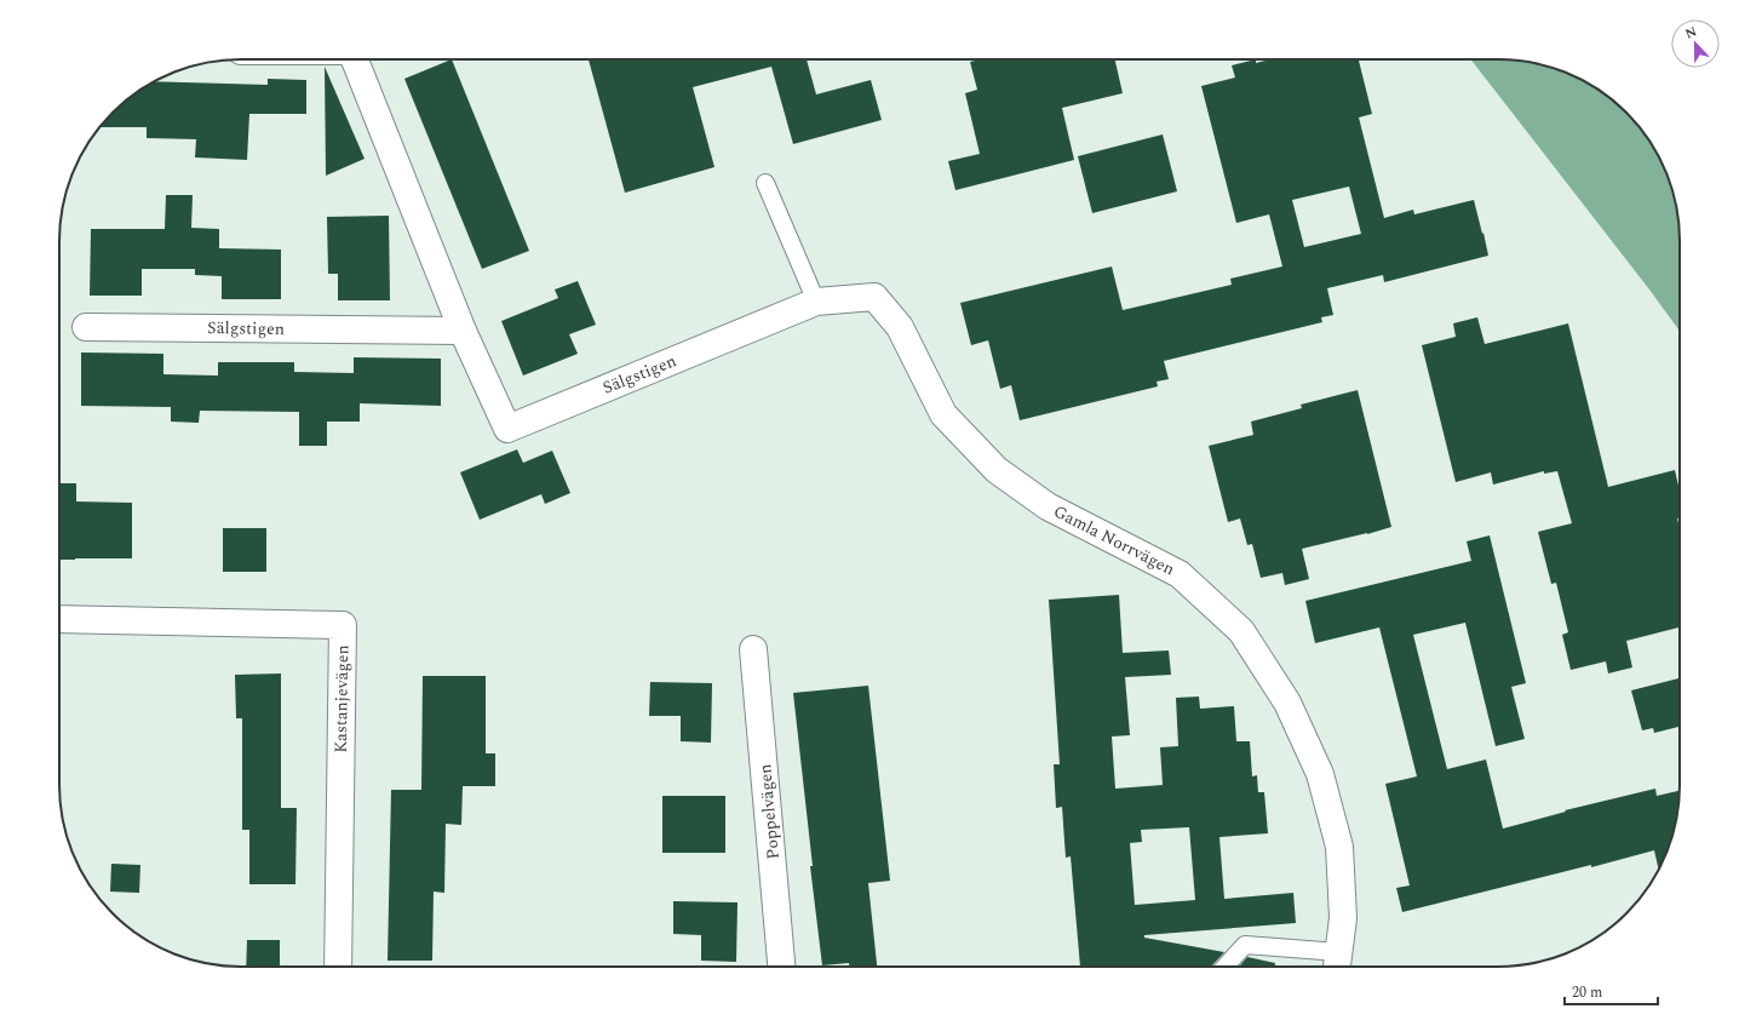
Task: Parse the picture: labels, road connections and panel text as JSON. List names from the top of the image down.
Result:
{
  "streets": {
    "street": [
      "Sälgstigen",
      "Gamla Norrvägen",
      "Kastanjevägen",
      "Poppelvägen"
    ]
  },
  "crossings": [
    ["Sälgstigen", "Gamla Norrvägen"]
  ],
  "scale_bar": "20 m",
  "north": "top"
}
